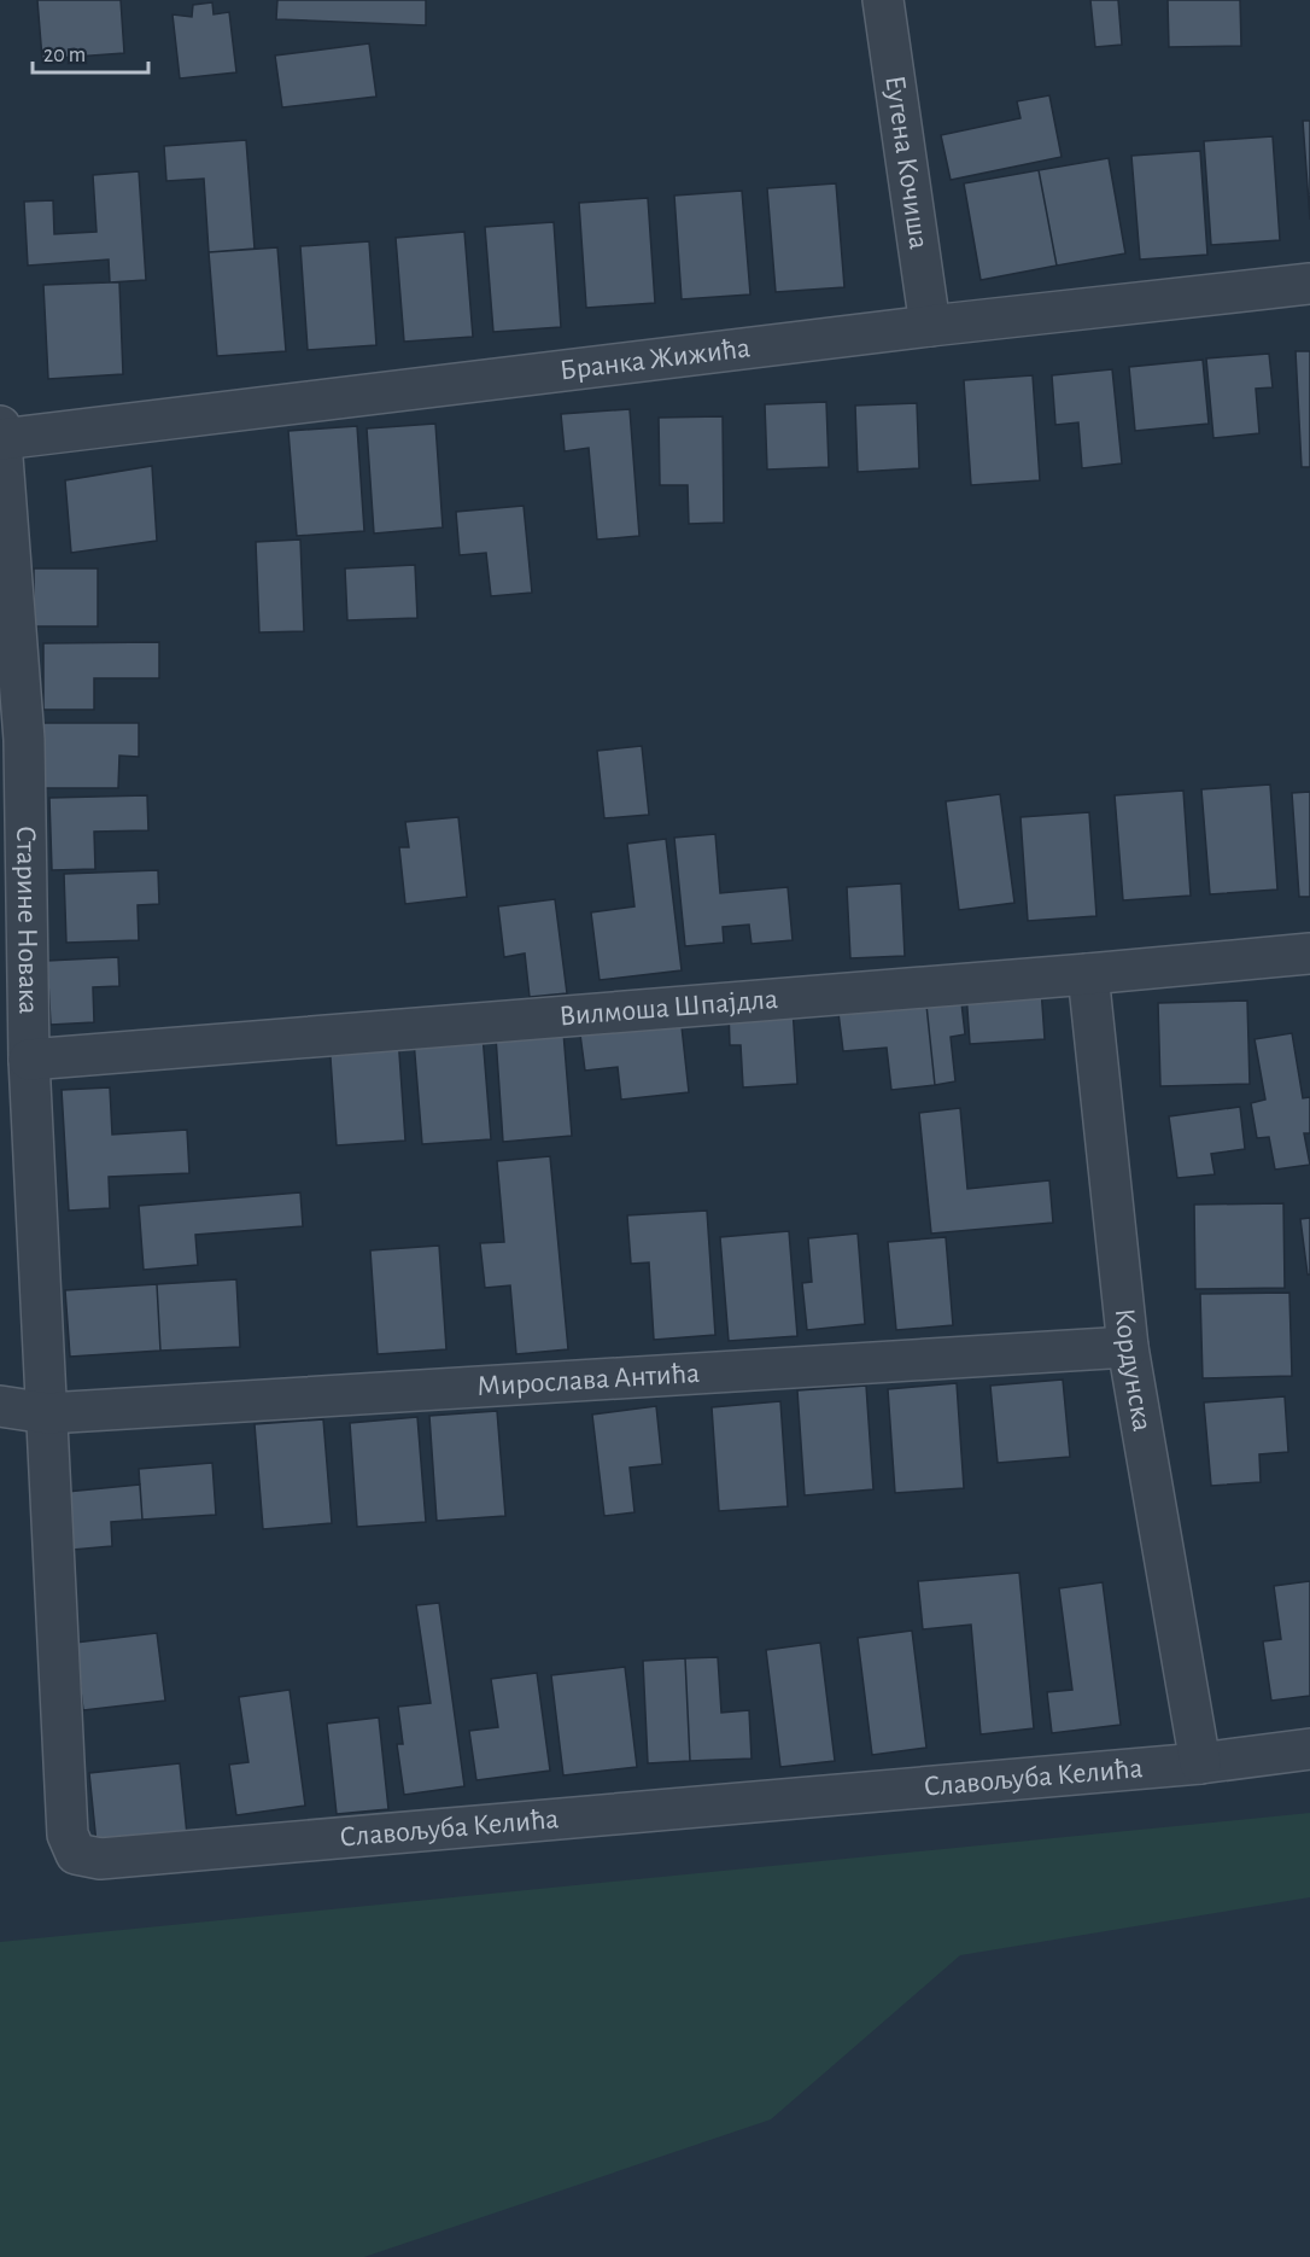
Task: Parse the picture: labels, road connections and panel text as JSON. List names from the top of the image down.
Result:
{
  "streets": {
    "street": [
      "Еугена Кочиша",
      "Бранка Жижића",
      "Старине Новака",
      "Вилмоша Шпајдла",
      "Кордунска",
      "Мирослава Антића",
      "Славољуба Келића"
    ]
  },
  "crossings": [
    ["Еугена Кочиша", "Бранка Жижића"],
    ["Бранка Жижића", "Старине Новака"],
    ["Старине Новака", "Вилмоша Шпајдла"],
    ["Старине Новака", "Мирослава Антића"],
    ["Старине Новака", "Славољуба Келића"],
    ["Вилмоша Шпајдла", "Кордунска"],
    ["Кордунска", "Мирослава Антића"],
    ["Кордунска", "Славољуба Келића"],
    ["Мирослава Антића", "Славољуба Келића"]
  ],
  "scale_bar": "20 m"
}
